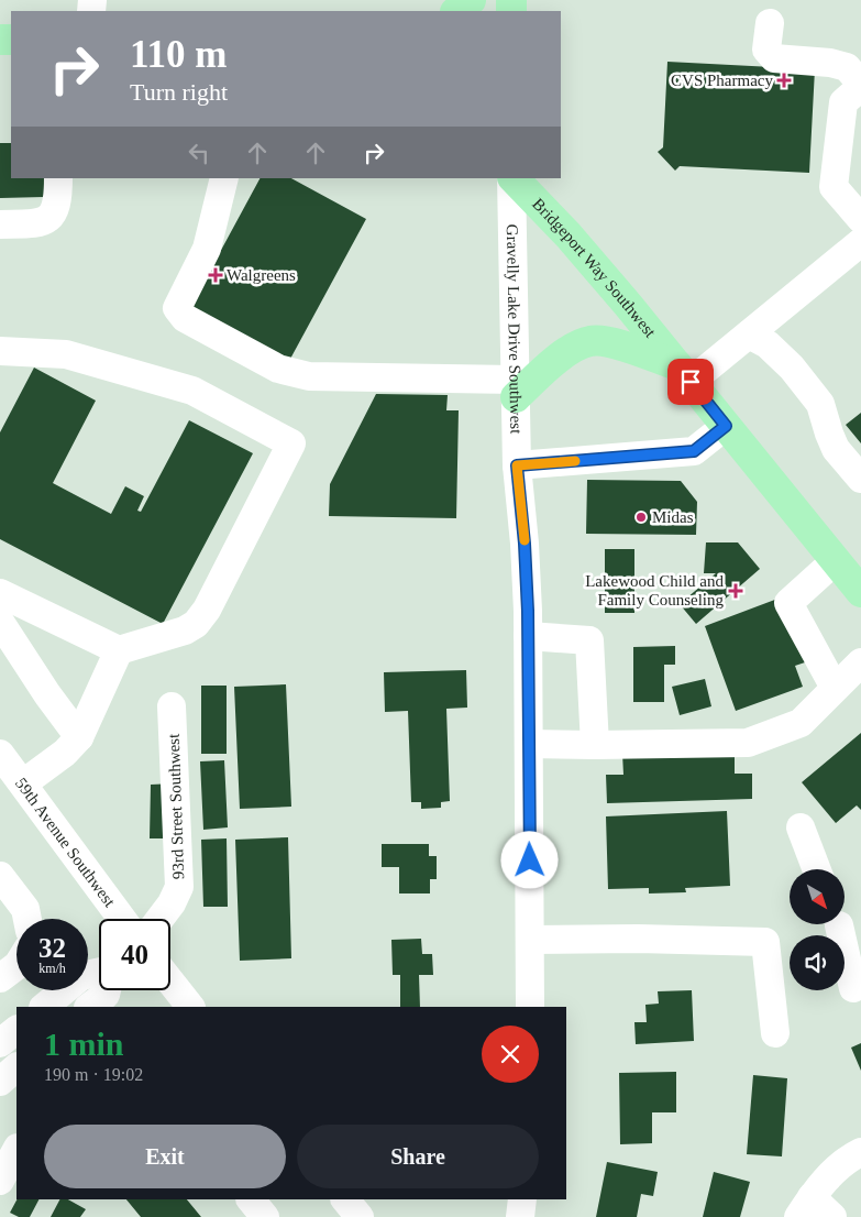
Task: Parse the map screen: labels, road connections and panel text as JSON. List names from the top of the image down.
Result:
{
  "streets": {
    "main road": ["Bridgeport Way Southwest"],
    "street": ["Gravelly Lake Drive Southwest", "93rd Street Southwest", "59th Avenue Southwest"]
  },
  "places": {
    "health": ["CVS Pharmacy", "Walgreens", "Lakewood Child and Family Counseling"],
    "other": ["Midas"]
  },
  "north": "bottom right",
  "page": {
    "turn": ["110 m", "Turn right"],
    "speed": "32 km/h",
    "limit": "40",
    "heading": ["1 min", "190 m · 19:02"],
    "buttons": ["Exit", "Share"]
  }
}
